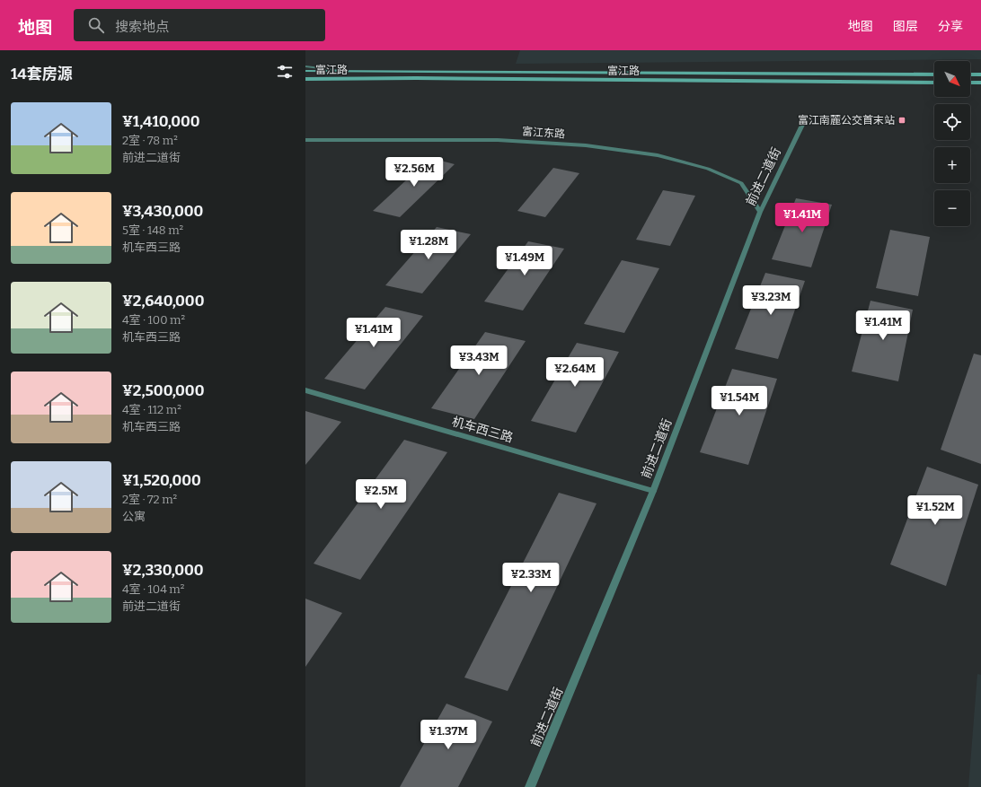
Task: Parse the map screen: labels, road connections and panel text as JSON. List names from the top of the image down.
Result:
{
  "streets": {
    "main road": ["富江路"],
    "street": ["富江东路", "前进二道街", "机车西三路"]
  },
  "crossings": [
    ["富江东路", "前进二道街"],
    ["前进二道街", "机车西三路"]
  ],
  "places": {
    "transit": ["富江南麓公交首末站"]
  },
  "north": "bottom right",
  "page": {
    "header": "地图",
    "search": "搜索地点",
    "nav": ["地图", "图层", "分享"],
    "heading": "14套房源",
    "map_buttons": ["+", "−"],
    "list": [
      {
        "name": "¥1,410,000",
        "note": "2室 · 78 m² · 前进二道街"
      },
      {
        "name": "¥3,430,000",
        "note": "5室 · 148 m² · 机车西三路"
      },
      {
        "name": "¥2,640,000",
        "note": "4室 · 100 m² · 机车西三路"
      },
      {
        "name": "¥2,500,000",
        "note": "4室 · 112 m² · 机车西三路"
      },
      {
        "name": "¥1,520,000",
        "note": "2室 · 72 m² · 公寓"
      },
      {
        "name": "¥2,330,000",
        "note": "4室 · 104 m² · 前进二道街"
      }
    ],
    "price": [
      "¥2.56M",
      "¥1.41M",
      "¥1.28M",
      "¥1.49M",
      "¥3.23M",
      "¥1.41M",
      "¥1.41M",
      "¥3.43M",
      "¥2.64M",
      "¥1.54M",
      "¥2.5M",
      "¥1.52M",
      "¥2.33M",
      "¥1.37M"
    ]
  }
}
